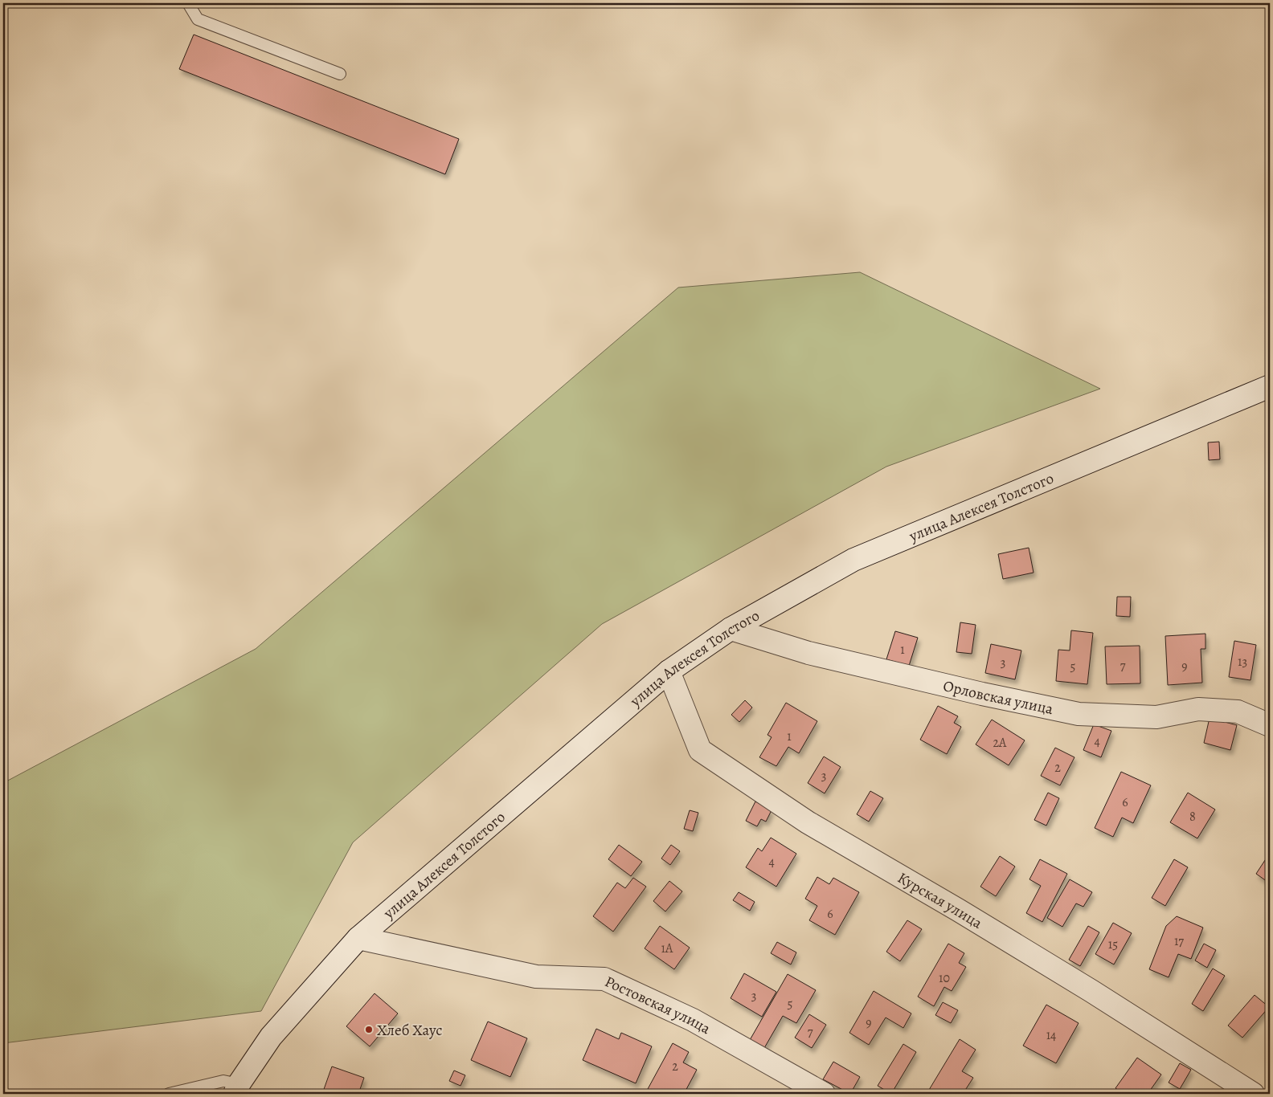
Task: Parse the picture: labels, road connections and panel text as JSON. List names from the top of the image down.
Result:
{
  "streets": {
    "street": [
      "улица Алексея Толстого",
      "Орловская улица",
      "Курская улица",
      "Ростовская улица"
    ]
  },
  "crossings": [
    ["улица Алексея Толстого", "Орловская улица"],
    ["улица Алексея Толстого", "Курская улица"],
    ["улица Алексея Толстого", "Ростовская улица"]
  ],
  "places": ["Хлеб Хаус"],
  "house_numbers": [
    "1",
    "13",
    "3",
    "7",
    "5",
    "9",
    "1",
    "4",
    "2А",
    "2",
    "3",
    "6",
    "8",
    "4",
    "6",
    "17",
    "15",
    "1А",
    "10",
    "3",
    "5",
    "9",
    "7",
    "14",
    "2"
  ]
}
